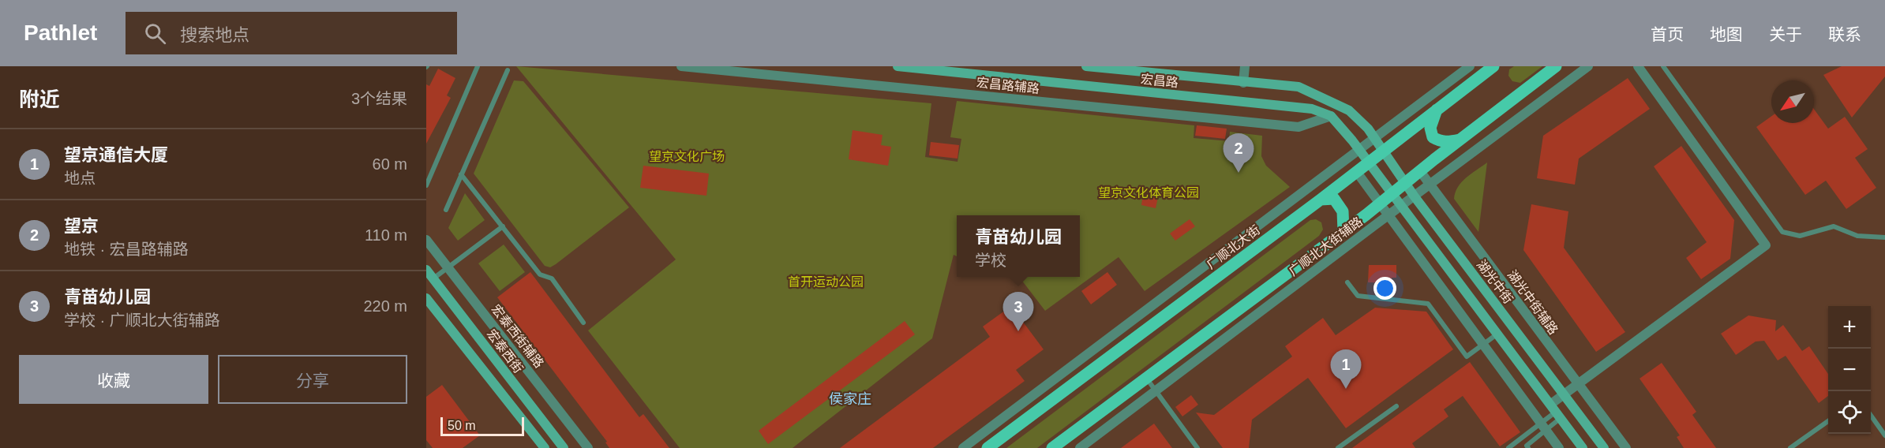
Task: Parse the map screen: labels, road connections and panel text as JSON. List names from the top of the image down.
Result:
{
  "streets": {
    "main road": [
      "宏昌路",
      "广顺北大街",
      "湖光中街",
      "宏泰西街"
    ],
    "street": [
      "宏昌路辅路",
      "广顺北大街辅路",
      "湖光中街辅路",
      "宏泰西街辅路"
    ]
  },
  "crossings": [
    ["宏昌路", "宏昌路辅路"],
    ["宏昌路", "广顺北大街"],
    ["宏昌路", "湖光中街"],
    ["广顺北大街辅路", "湖光中街"],
    ["广顺北大街辅路", "湖光中街辅路"],
    ["广顺北大街", "湖光中街"]
  ],
  "districts": ["侯家庄"],
  "parks": ["望京文化广场", "望京文化体育公园", "首开运动公园"],
  "scale_bar": "50 m",
  "north": "bottom left",
  "page": {
    "header": "Pathlet",
    "search": "搜索地点",
    "nav": [
      "首页",
      "地图",
      "关于",
      "联系"
    ],
    "heading": ["附近", "3个结果"],
    "list": [
      {
        "mark": "1",
        "name": "望京通信大厦",
        "note": "地点",
        "value": "60 m"
      },
      {
        "mark": "2",
        "name": "望京",
        "note": "地铁 · 宏昌路辅路",
        "value": "110 m"
      },
      {
        "mark": "3",
        "name": "青苗幼儿园",
        "note": "学校 · 广顺北大街辅路",
        "value": "220 m"
      }
    ],
    "pins": ["2", "3", "1"],
    "popup": ["青苗幼儿园", "学校"],
    "map_buttons": ["+", "−"],
    "buttons": ["收藏", "分享"],
    "scale": "50 m"
  }
}
